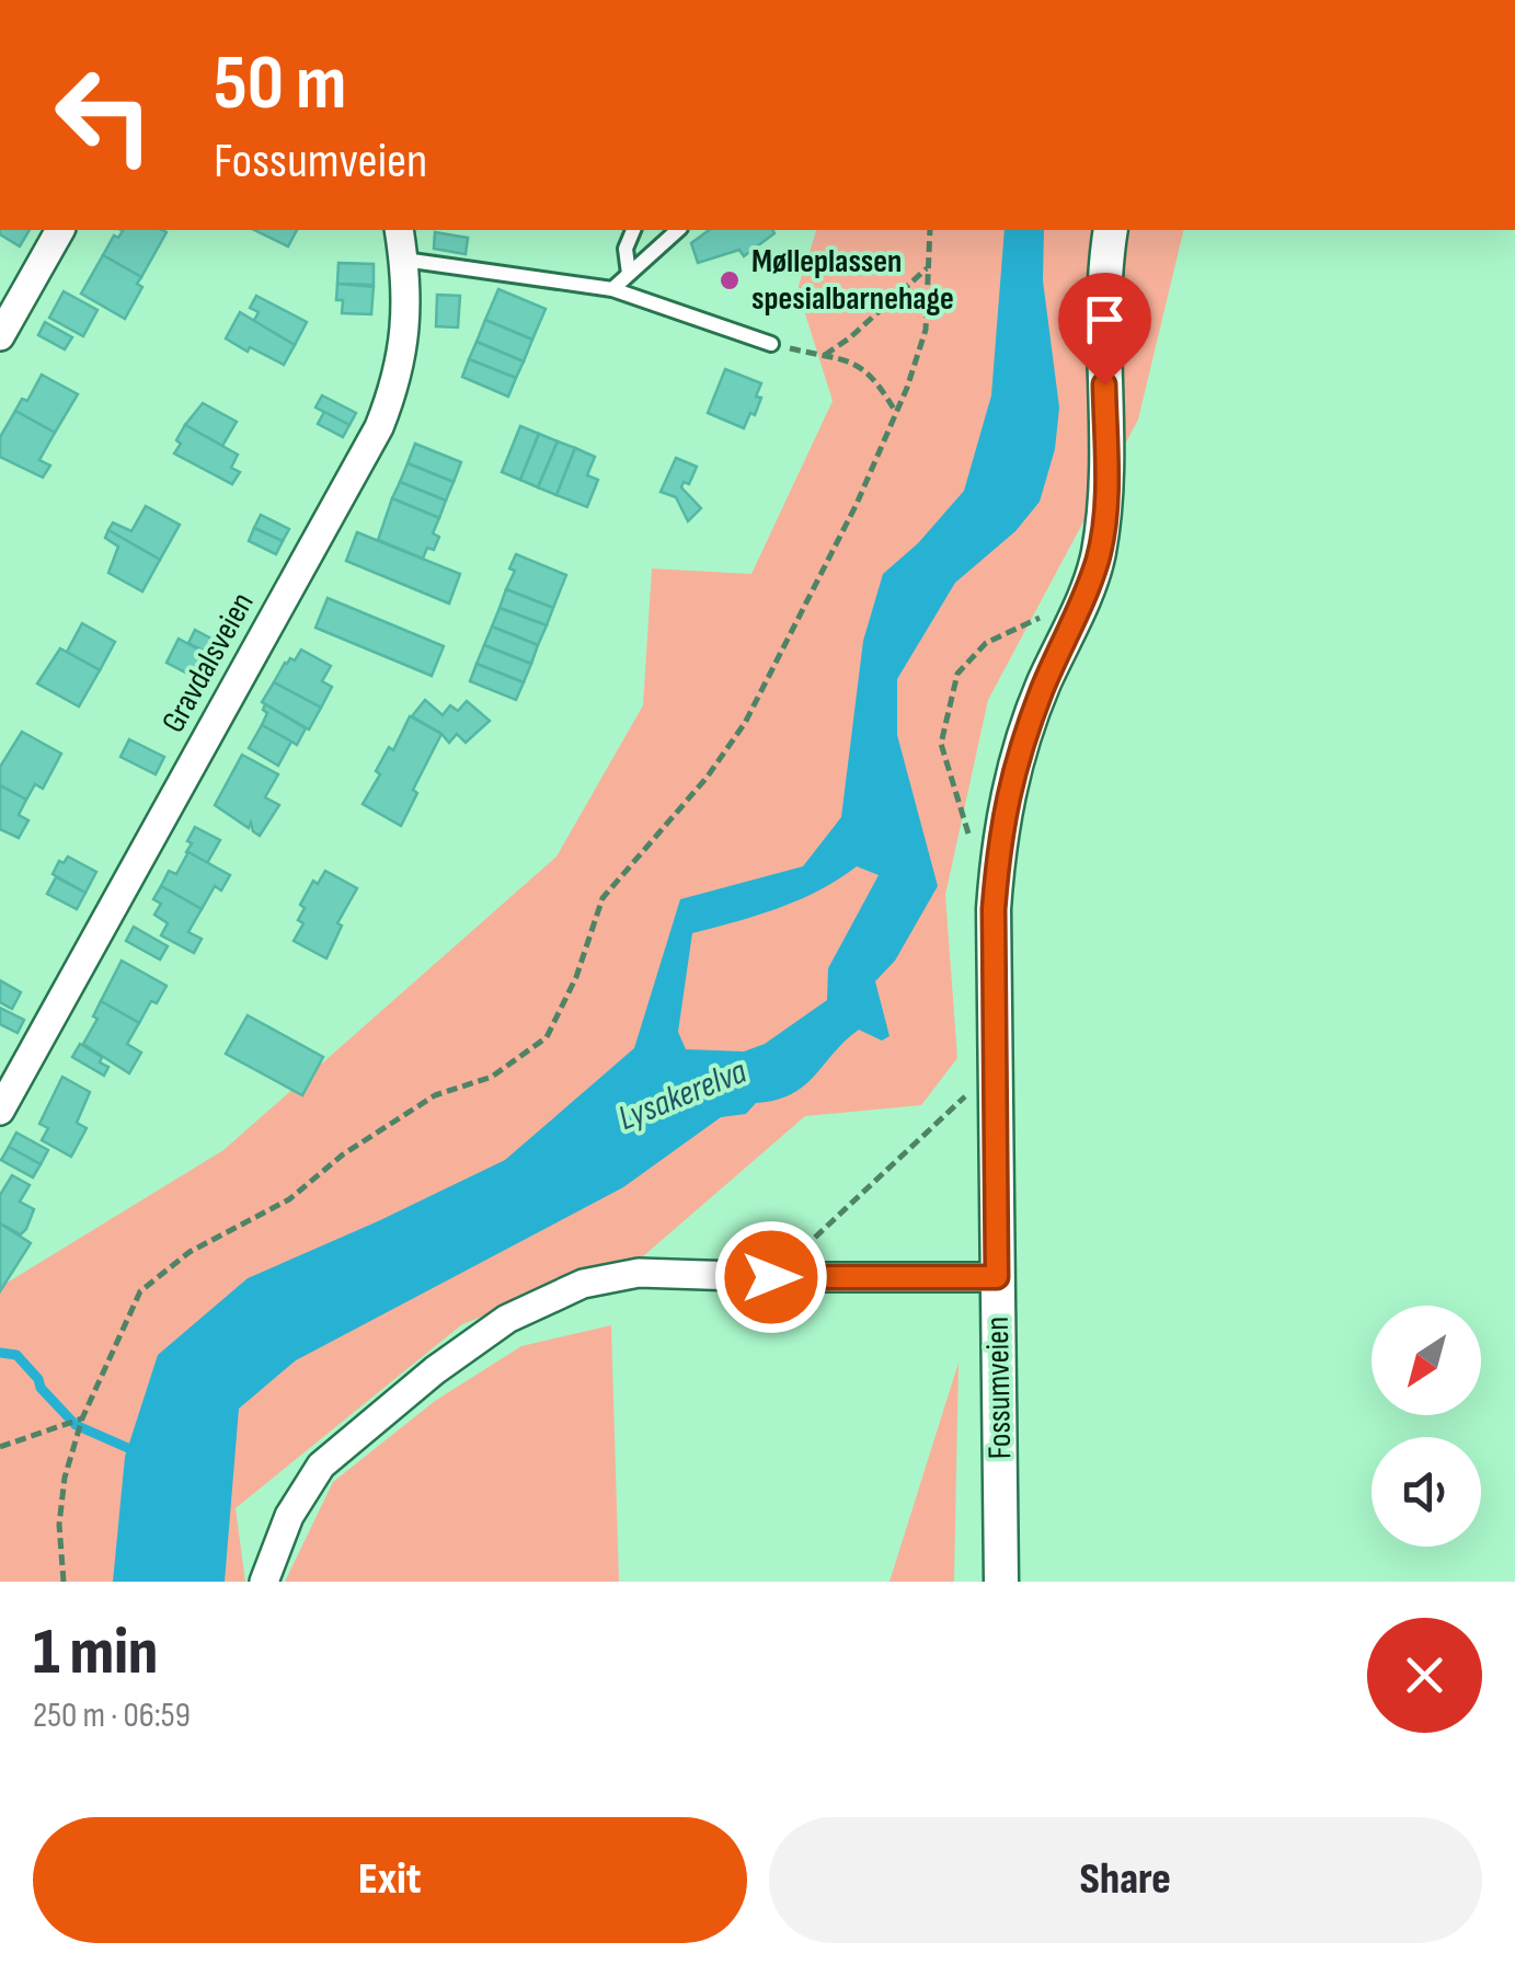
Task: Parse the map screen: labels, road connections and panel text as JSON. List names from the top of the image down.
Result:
{
  "streets": {
    "street": ["Gravdalsveien", "Fossumveien"]
  },
  "water": ["Lysakerelva"],
  "places": ["Mølleplassen spesialbarnehage"],
  "north": "bottom left",
  "page": {
    "turn": ["50 m", "Fossumveien"],
    "heading": ["1 min", "250 m · 06:59"],
    "buttons": ["Exit", "Share"]
  }
}
